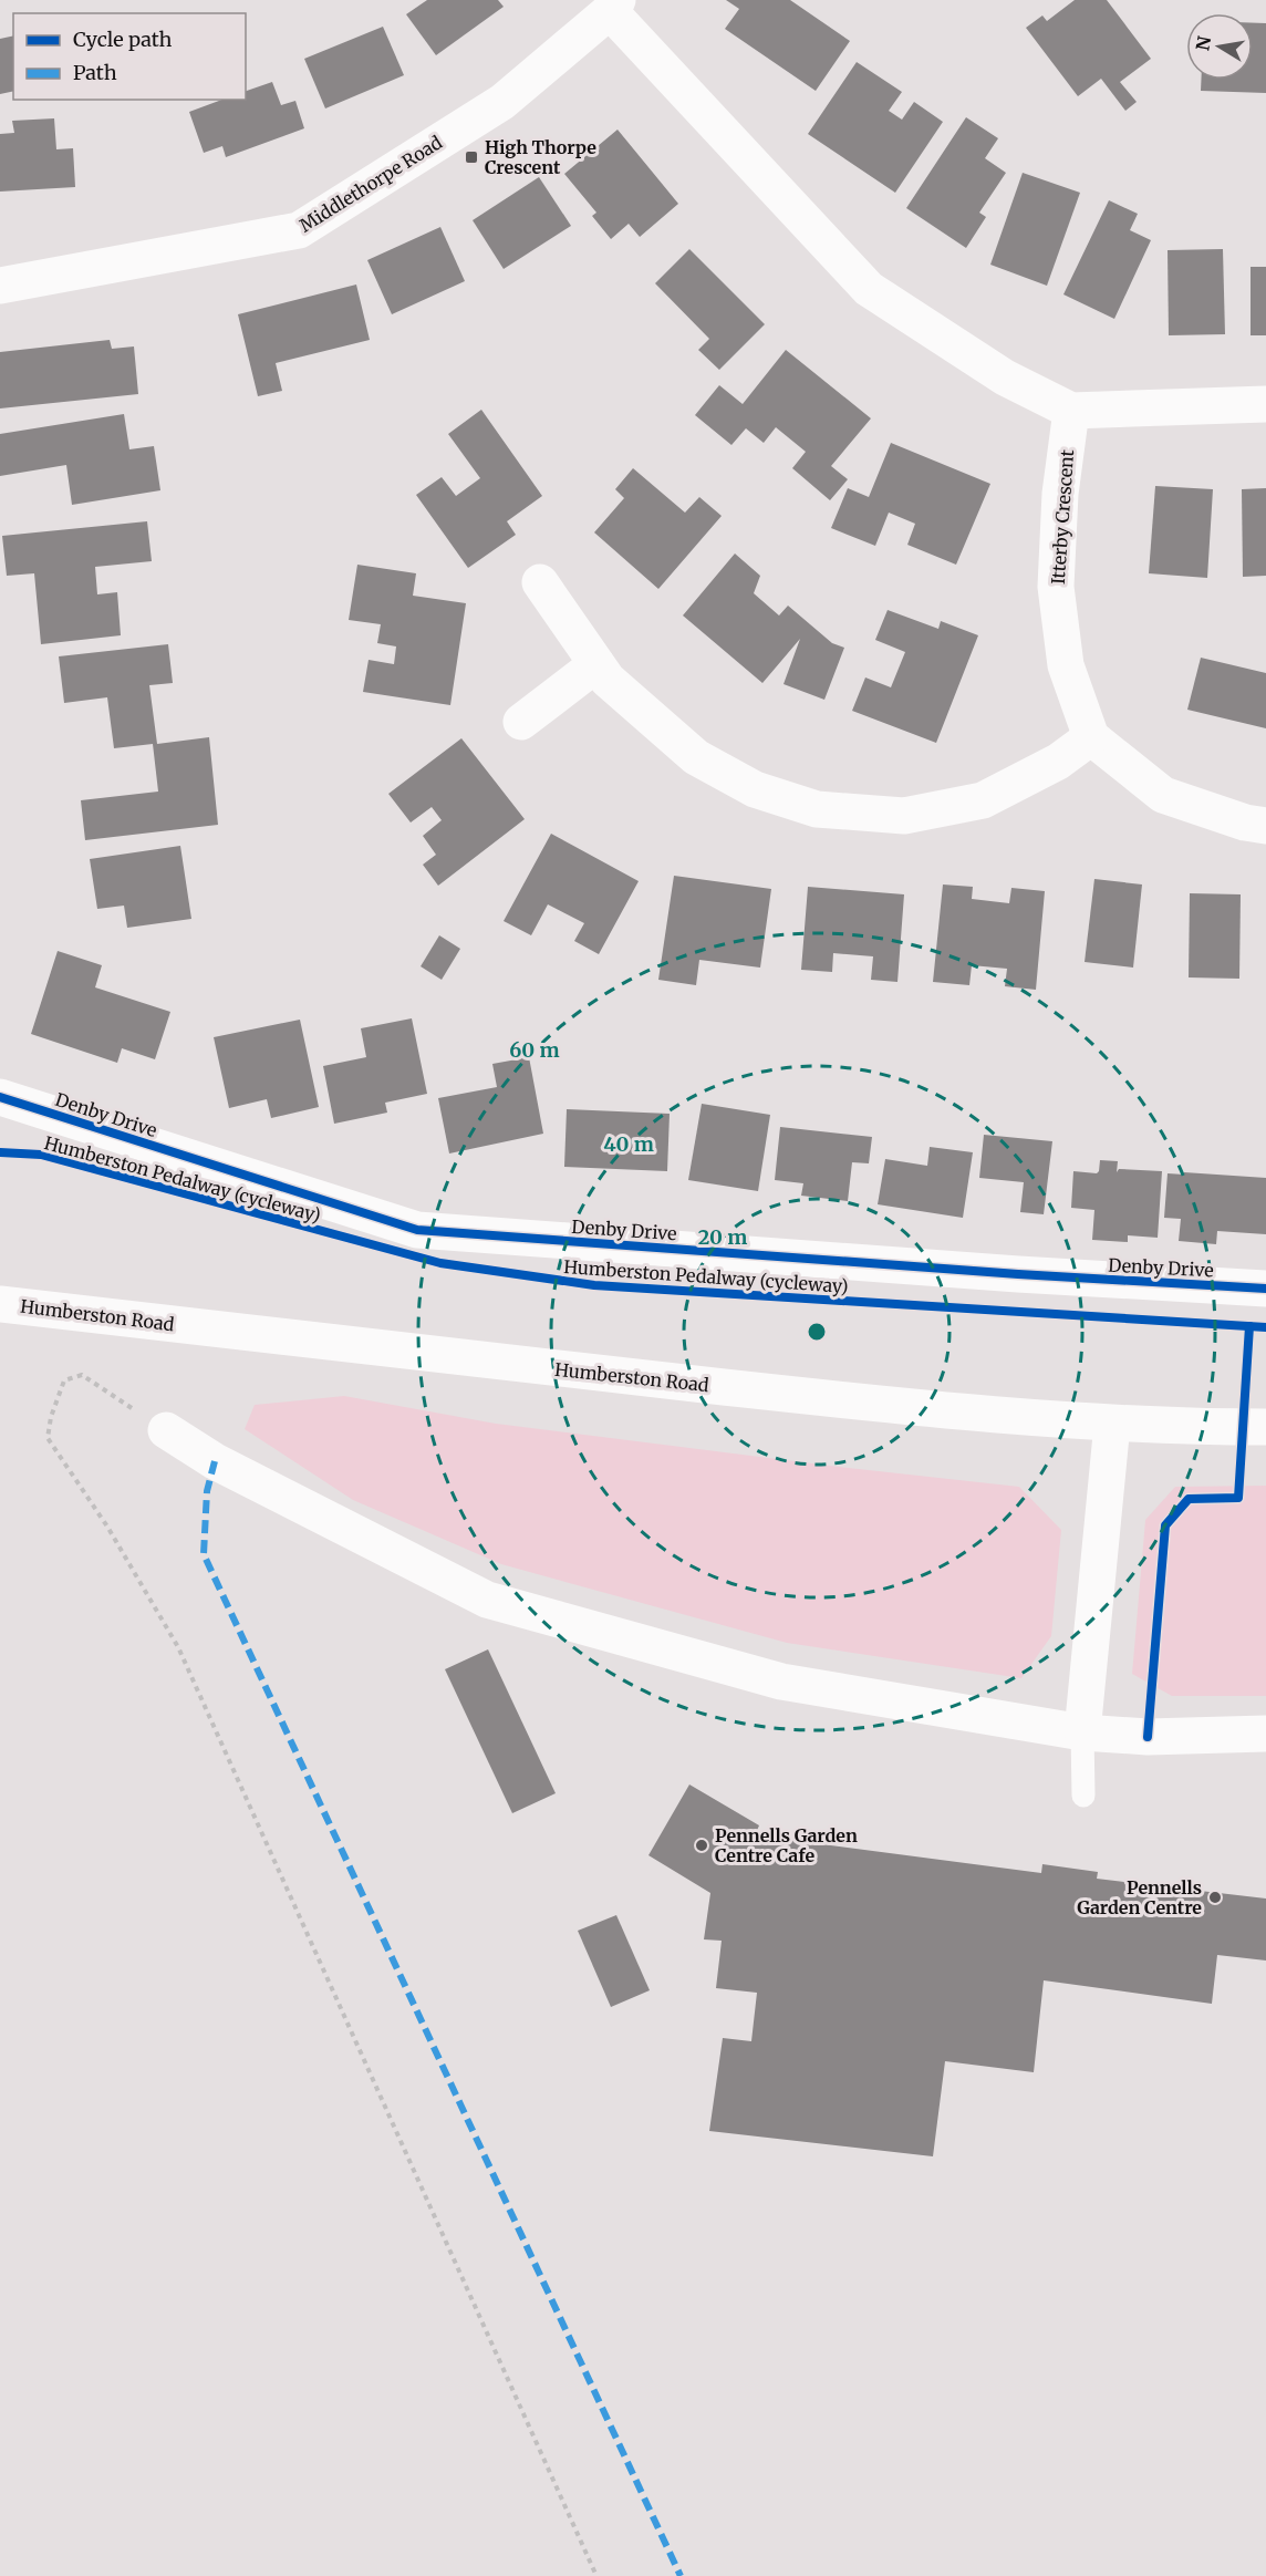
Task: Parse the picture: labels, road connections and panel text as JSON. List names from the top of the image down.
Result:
{
  "streets": {
    "street": [
      "Middlethorpe Road",
      "Itterby Crescent",
      "Denby Drive",
      "Humberston Road"
    ],
    "cycle path": ["Humberston Pedalway (cycleway)"]
  },
  "places": {
    "transit": ["High Thorpe Crescent"],
    "other": ["Pennells Garden Centre Cafe", "Pennells Garden Centre"]
  },
  "legend": ["Cycle path", "Path"],
  "north": "left",
  "rings": ["60 m", "40 m", "20 m"]
}
